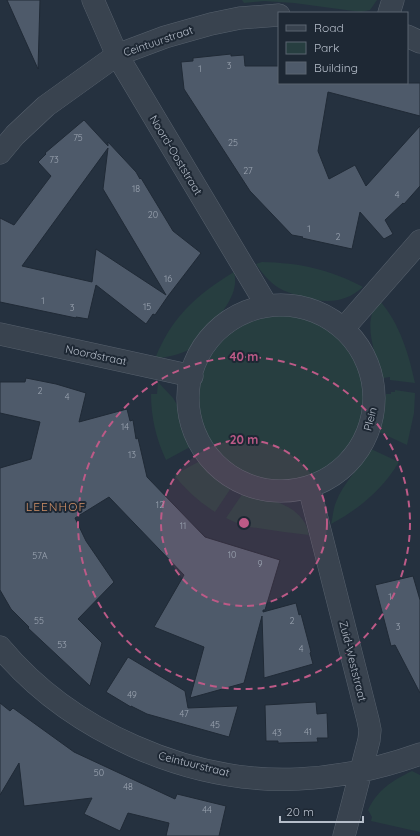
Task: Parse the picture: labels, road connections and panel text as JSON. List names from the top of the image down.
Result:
{
  "streets": {
    "street": [
      "Ceintuurstraat",
      "Noord-Ooststraat",
      "Noordstraat",
      "Plein",
      "Zuid-Weststraat"
    ]
  },
  "crossings": [
    ["Ceintuurstraat", "Noord-Ooststraat"],
    ["Ceintuurstraat", "Zuid-Weststraat"],
    ["Noord-Ooststraat", "Plein"],
    ["Noordstraat", "Plein"],
    ["Plein", "Zuid-Weststraat"]
  ],
  "districts": ["LEENHOF"],
  "house_numbers": [
    "3",
    "1",
    "75",
    "25",
    "73",
    "27",
    "18",
    "4",
    "20",
    "1",
    "2",
    "16",
    "1",
    "15",
    "3",
    "2",
    "4",
    "14",
    "13",
    "12",
    "11",
    "10",
    "57A",
    "9",
    "1",
    "55",
    "2",
    "3",
    "53",
    "4",
    "49",
    "47",
    "45",
    "41",
    "43",
    "50",
    "48",
    "44"
  ],
  "legend": ["Road", "Park", "Building"],
  "scale_bar": "20 m",
  "rings": ["40 m", "20 m"]
}
